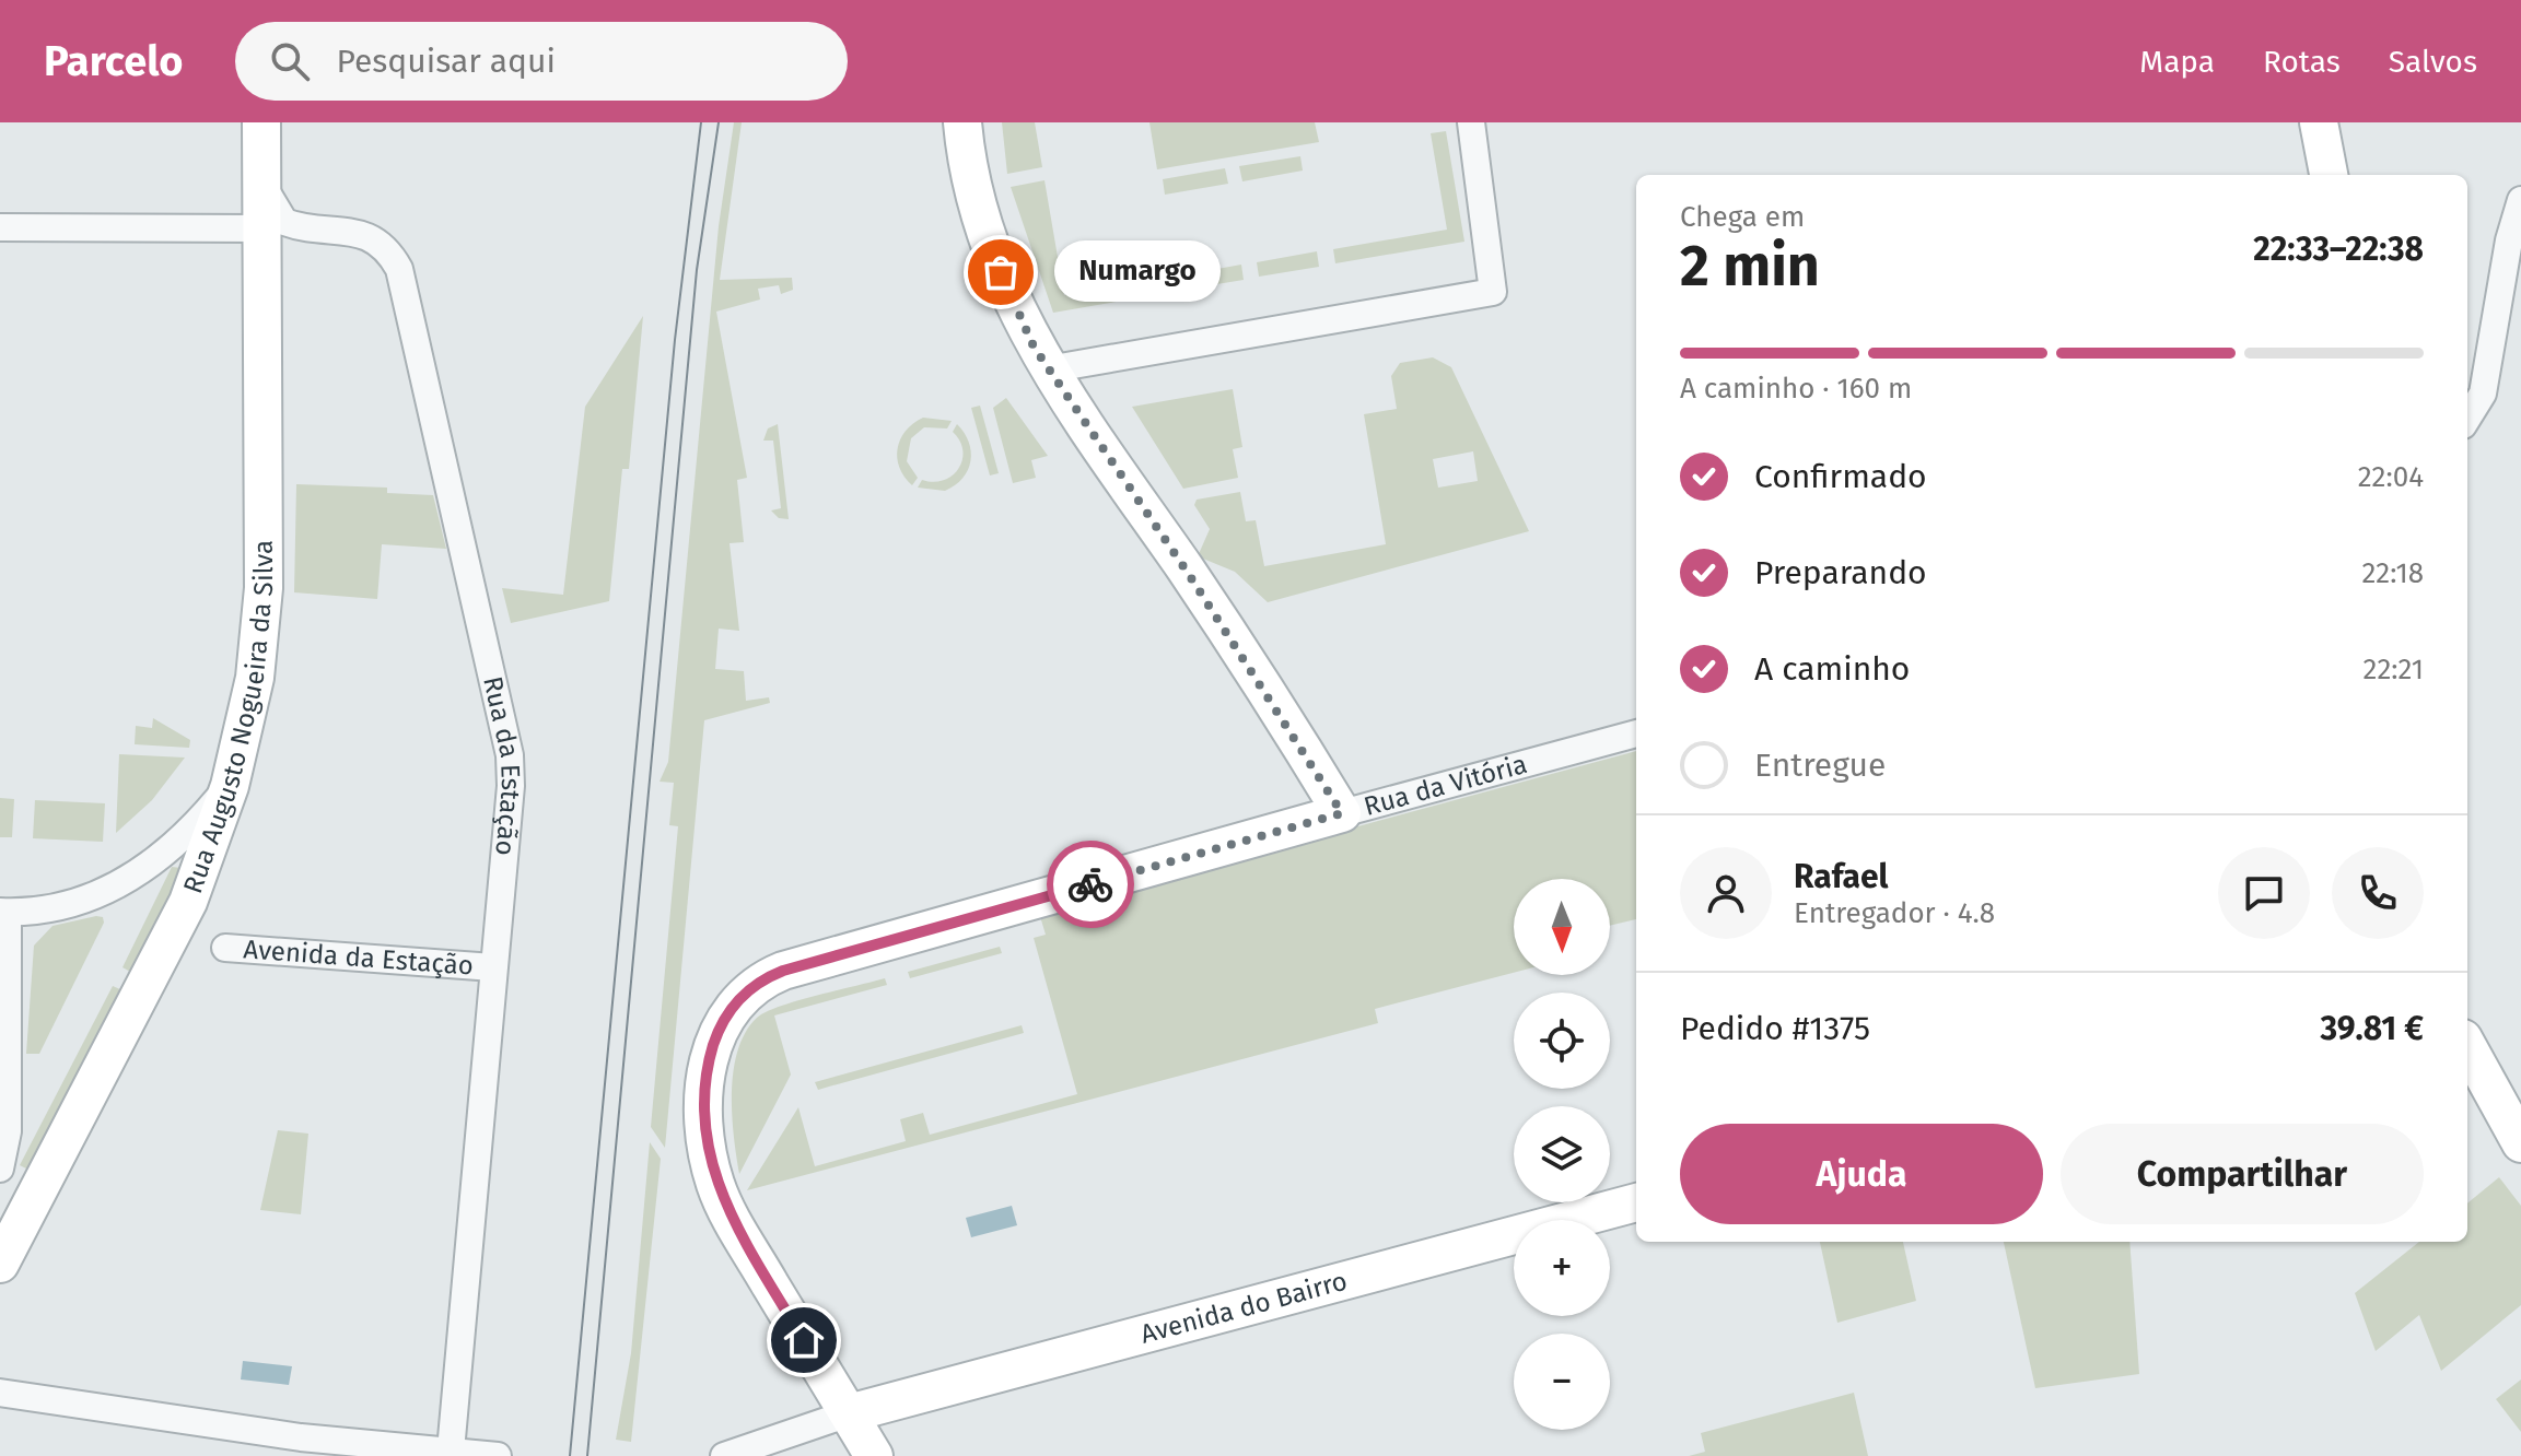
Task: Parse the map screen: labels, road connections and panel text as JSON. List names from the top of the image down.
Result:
{
  "streets": {
    "street": [
      "Rua Augusto Nogueira da Silva",
      "Rua da Estação",
      "Rua da Vitória",
      "Avenida da Estação",
      "Avenida do Bairro"
    ]
  },
  "crossings": [
    ["Rua Augusto Nogueira da Silva", "Rua da Estação"],
    ["Rua da Estação", "Avenida da Estação"],
    ["Rua da Vitória", "Avenida do Bairro"]
  ],
  "places": ["Numargo"],
  "north": "bottom",
  "page": {
    "header": "Parcelo",
    "search": "Pesquisar aqui",
    "nav": ["Mapa", "Rotas", "Salvos"],
    "heading": ["2 min", "Chega em", "22:33–22:38"],
    "panel": [
      "Rafael",
      "Entregador · 4.8",
      "Pedido #1375",
      "39.81 €"
    ],
    "bubble": "Numargo",
    "bar": "A caminho · 160 m",
    "list": [
      ["Confirmado", "22:04"],
      ["Preparando", "22:18"],
      ["A caminho", "22:21"],
      "Entregue"
    ],
    "map_buttons": ["+", "−"],
    "buttons": ["Ajuda", "Compartilhar"]
  }
}
